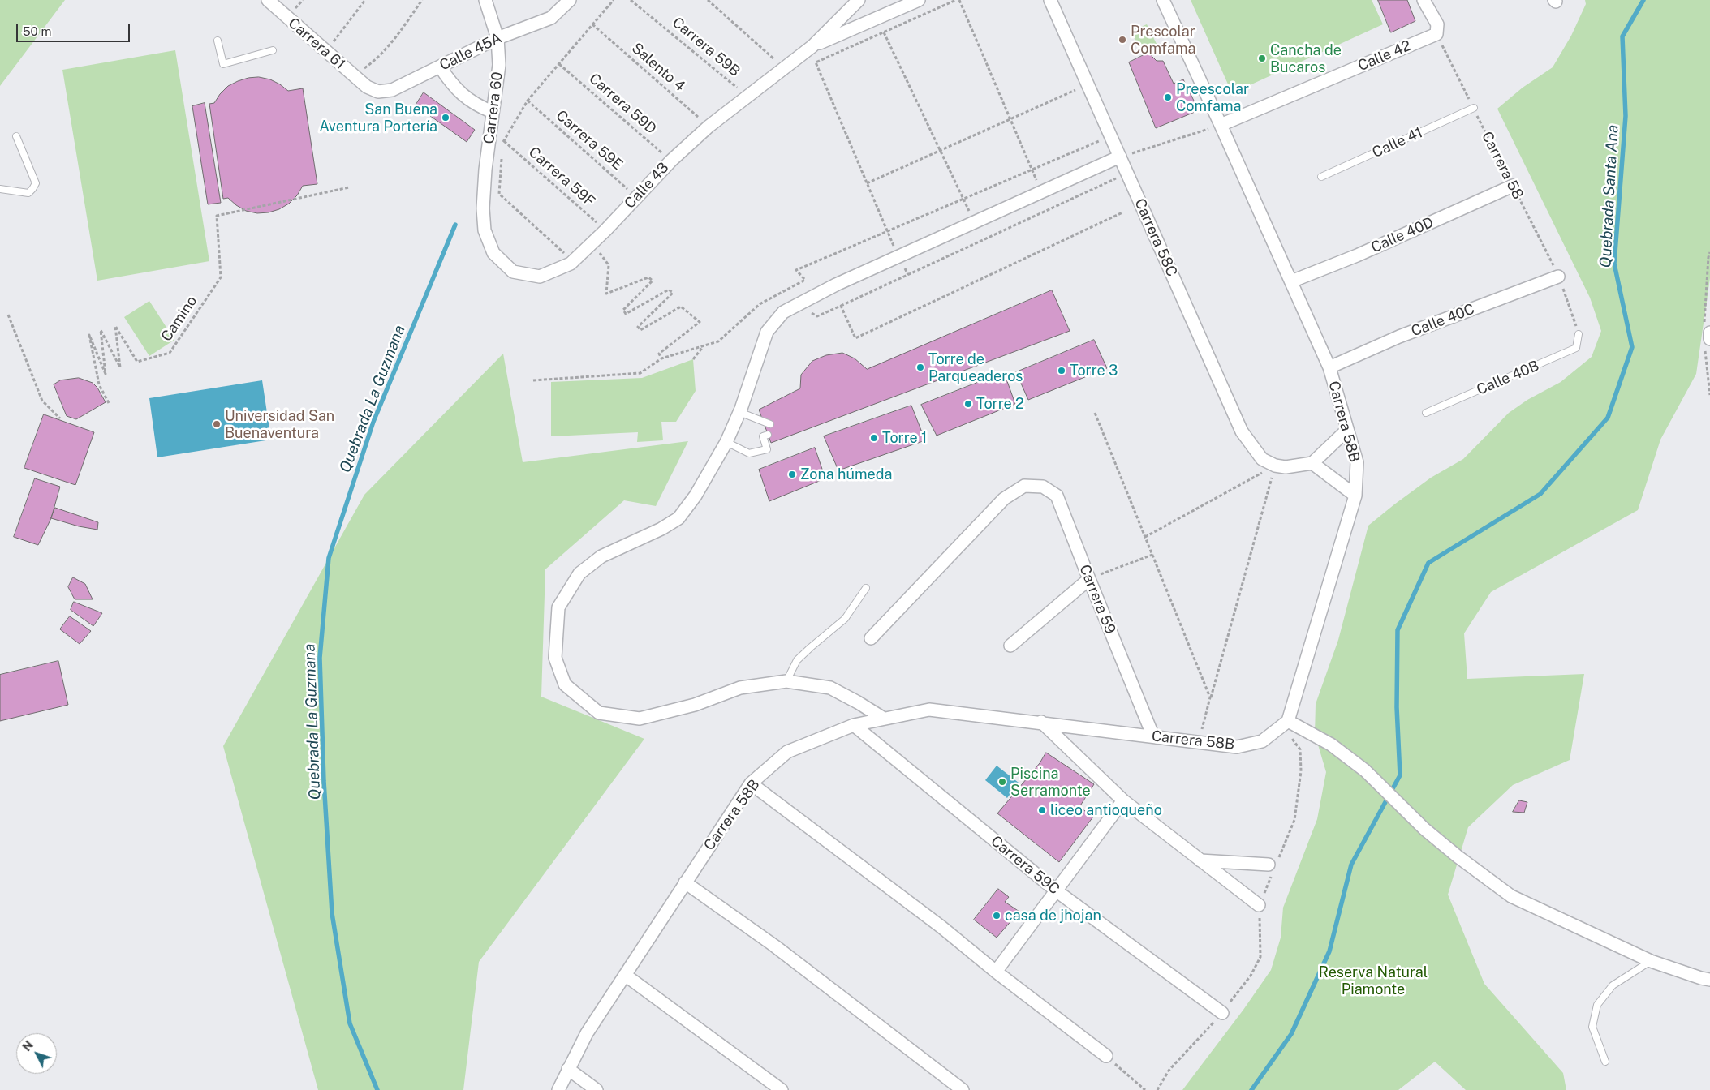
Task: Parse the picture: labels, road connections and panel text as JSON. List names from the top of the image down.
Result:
{
  "streets": {
    "street": [
      "Carrera 61",
      "Calle 45A",
      "Calle 42",
      "Carrera 60",
      "Calle 43",
      "Calle 40D",
      "Carrera 58C",
      "Calle 40C",
      "Carrera 58B",
      "Carrera 59",
      "Carrera 59C"
    ],
    "lane": ["Calle 41", "Calle 40B"],
    "path": [
      "Carrera 59B",
      "Salento 4",
      "Carrera 59D",
      "Carrera 59E",
      "Carrera 58",
      "Carrera 59F",
      "Camino"
    ]
  },
  "crossings": [
    ["Carrera 61", "Calle 45A"],
    ["Carrera 59B", "Calle 43"],
    ["Calle 45A", "Carrera 60"],
    ["Calle 42", "Carrera 58"],
    ["Calle 42", "Carrera 58B"],
    ["Salento 4", "Calle 43"],
    ["Carrera 59D", "Calle 43"],
    ["Carrera 60", "Calle 43"],
    ["Carrera 59E", "Calle 43"],
    ["Calle 41", "Carrera 58"],
    ["Carrera 58", "Calle 40D"],
    ["Carrera 58", "Calle 40C"],
    ["Carrera 58", "Calle 40B"],
    ["Carrera 59F", "Calle 43"],
    ["Calle 40D", "Carrera 58B"],
    ["Calle 40C", "Carrera 58B"],
    ["Carrera 58B", "Carrera 59"],
    ["Carrera 58B", "Carrera 59C"]
  ],
  "water": ["Quebrada Santa Ana", "Quebrada La Guzmana"],
  "parks": ["Reserva Natural Piamonte"],
  "places": [
    "Prescolar Comfama",
    "Cancha de Bucaros",
    "Preescolar Comfama",
    "San Buena Aventura Portería",
    "Torre de Parqueaderos",
    "Torre 3",
    "Torre 2",
    "Universidad San Buenaventura",
    "Torre 1",
    "Zona húmeda",
    "Piscina Serramonte",
    "liceo antioqueño",
    "casa de jhojan"
  ],
  "scale_bar": "50 m",
  "north": "top left"
}
